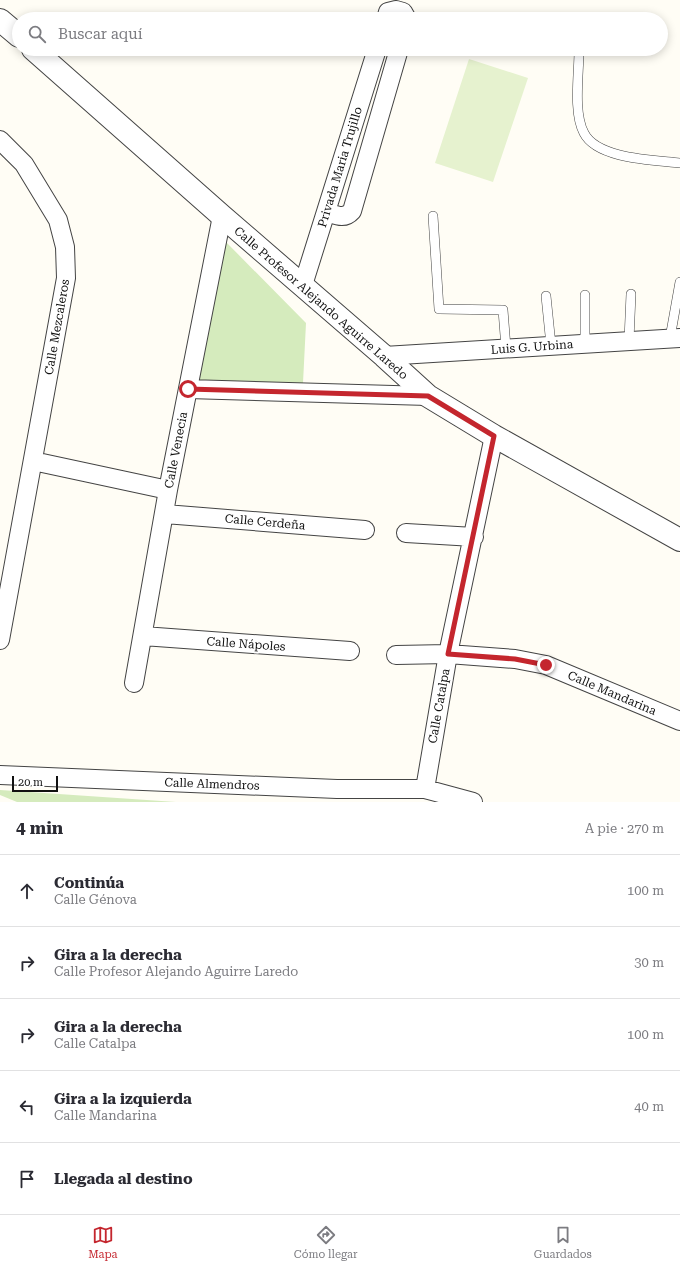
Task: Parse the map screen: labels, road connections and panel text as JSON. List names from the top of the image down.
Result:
{
  "streets": {
    "street": [
      "Privada Maria Trujillo",
      "Calle Profesor Alejando Aguirre Laredo",
      "Calle Mezcaleros",
      "Luis G. Urbina",
      "Calle Venecia",
      "Calle Cerdeña",
      "Calle Nápoles",
      "Calle Mandarina",
      "Calle Catalpa",
      "Calle Almendros"
    ]
  },
  "crossings": [
    ["Privada Maria Trujillo", "Calle Profesor Alejando Aguirre Laredo"],
    ["Calle Profesor Alejando Aguirre Laredo", "Luis G. Urbina"],
    ["Calle Profesor Alejando Aguirre Laredo", "Calle Venecia"],
    ["Calle Profesor Alejando Aguirre Laredo", "Calle Catalpa"],
    ["Calle Venecia", "Calle Cerdeña"],
    ["Calle Venecia", "Calle Nápoles"],
    ["Calle Mandarina", "Calle Catalpa"],
    ["Calle Catalpa", "Calle Almendros"]
  ],
  "scale_bar": "20 m",
  "page": {
    "search": "Buscar aquí",
    "scale": "20 m",
    "heading": ["4 min", "A pie · 270 m"],
    "list": [
      ["Continúa", "Calle Génova", "100 m"],
      ["Gira a la derecha", "Calle Profesor Alejando Aguirre Laredo", "30 m"],
      ["Gira a la derecha", "Calle Catalpa", "100 m"],
      ["Gira a la izquierda", "Calle Mandarina", "40 m"],
      "Llegada al destino"
    ],
    "nav": ["Mapa", "Cómo llegar", "Guardados"]
  }
}
